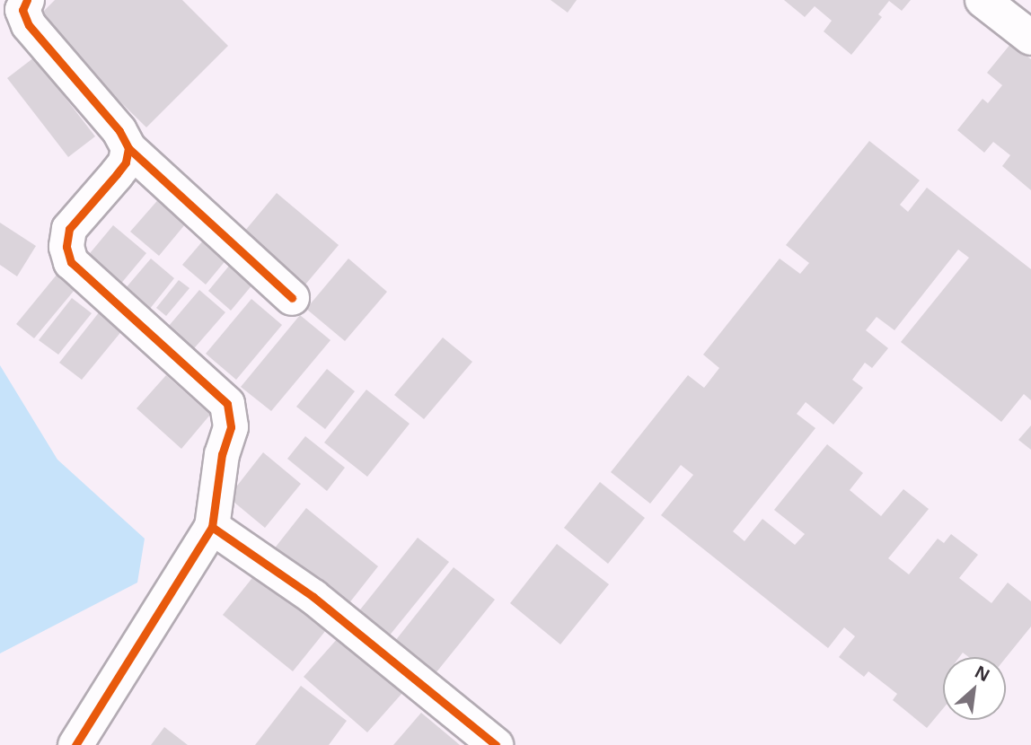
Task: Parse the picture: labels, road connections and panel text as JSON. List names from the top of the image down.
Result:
{
  "north": "top right"
}
